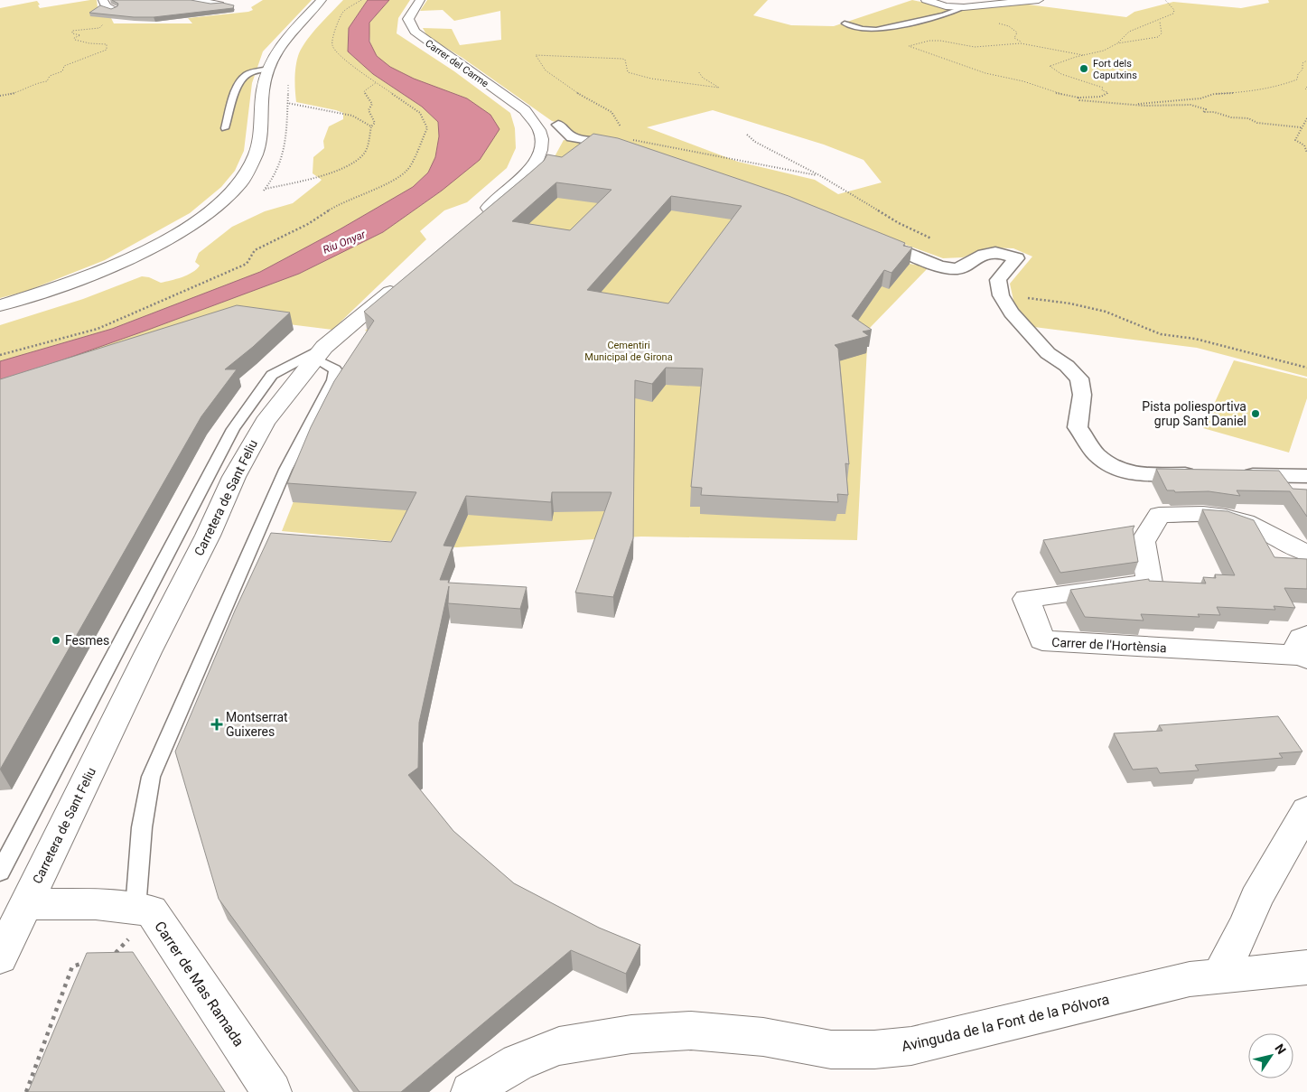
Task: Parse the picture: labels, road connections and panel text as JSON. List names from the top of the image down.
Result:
{
  "streets": {
    "street": [
      "Carrer del Carme",
      "Carretera de Sant Feliu",
      "Carrer de l'Hortènsia",
      "Carrer de Mas Ramada",
      "Avinguda de la Font de la Pólvora"
    ]
  },
  "crossings": [
    ["Carretera de Sant Feliu", "Carrer de Mas Ramada"]
  ],
  "water": ["Riu Onyar"],
  "parks": ["Cementiri Municipal de Girona"],
  "places": {
    "other": ["Fort dels Caputxins", "Pista poliesportiva grup Sant Daniel", "Fesmes"],
    "health": ["Montserrat Guixeres"]
  },
  "north": "top right"
}
